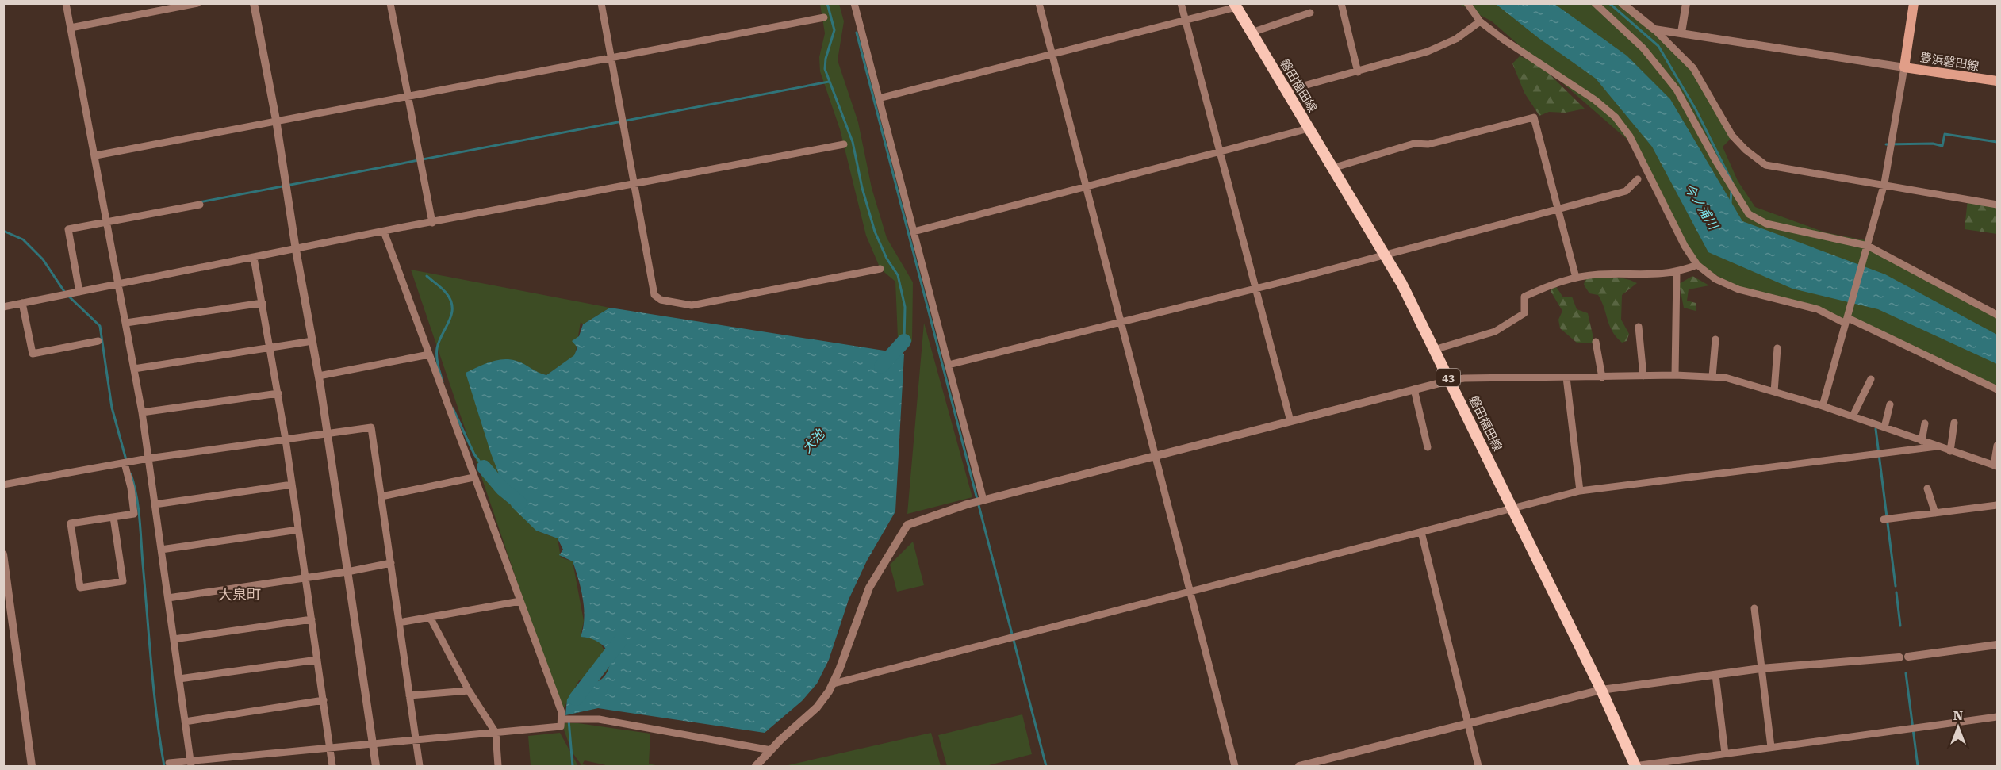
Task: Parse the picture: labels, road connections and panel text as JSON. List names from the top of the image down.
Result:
{
  "streets": {
    "main road": ["豊浜磐田線", "磐田福田線", "43"]
  },
  "districts": ["大泉町"],
  "water": ["今ノ浦川", "大池"],
  "north": "top"
}
